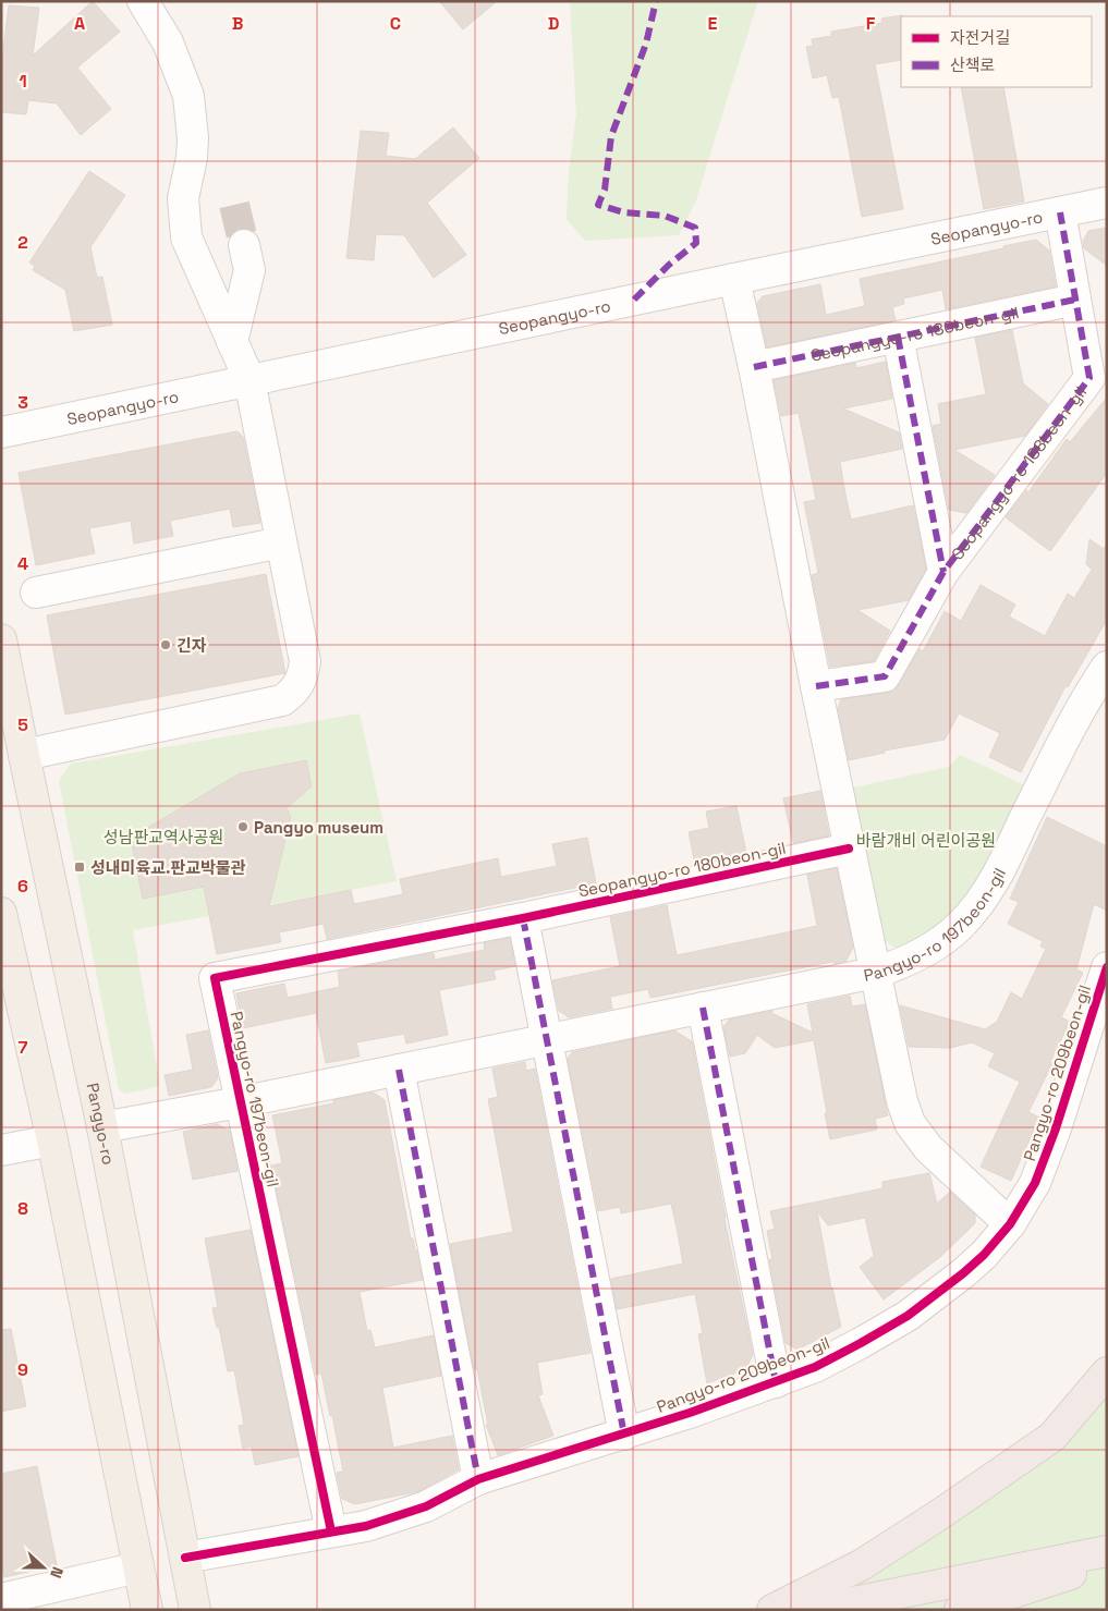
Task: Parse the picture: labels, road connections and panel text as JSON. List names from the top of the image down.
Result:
{
  "streets": {
    "main road": ["Pangyo-ro"],
    "street": [
      "Seopangyo-ro",
      "Seopangyo-ro 180beon-gil",
      "Seopangyo-ro 188beon-gil",
      "Pangyo-ro 197beon-gil",
      "Pangyo-ro 209beon-gil"
    ]
  },
  "crossings": [
    ["Seopangyo-ro", "Seopangyo-ro 188beon-gil"],
    ["Seopangyo-ro 180beon-gil", "Seopangyo-ro 188beon-gil"],
    ["Seopangyo-ro 180beon-gil", "Pangyo-ro 197beon-gil"],
    ["Pangyo-ro 197beon-gil", "Pangyo-ro 209beon-gil"],
    ["Pangyo-ro 197beon-gil", "Pangyo-ro"],
    ["Pangyo-ro 209beon-gil", "Pangyo-ro"]
  ],
  "parks": ["성남판교역사공원", "바람개비 어린이공원"],
  "places": {
    "other": ["긴자", "Pangyo museum"],
    "transit": ["성내미육교.판교박물관"]
  },
  "legend": ["자전거길", "산책로"],
  "north": "right",
  "grid": {
    "columns": [
      "A",
      "B",
      "C",
      "D",
      "E",
      "F"
    ],
    "rows": [
      "1",
      "2",
      "3",
      "4",
      "5",
      "6",
      "7",
      "8",
      "9"
    ]
  }
}
